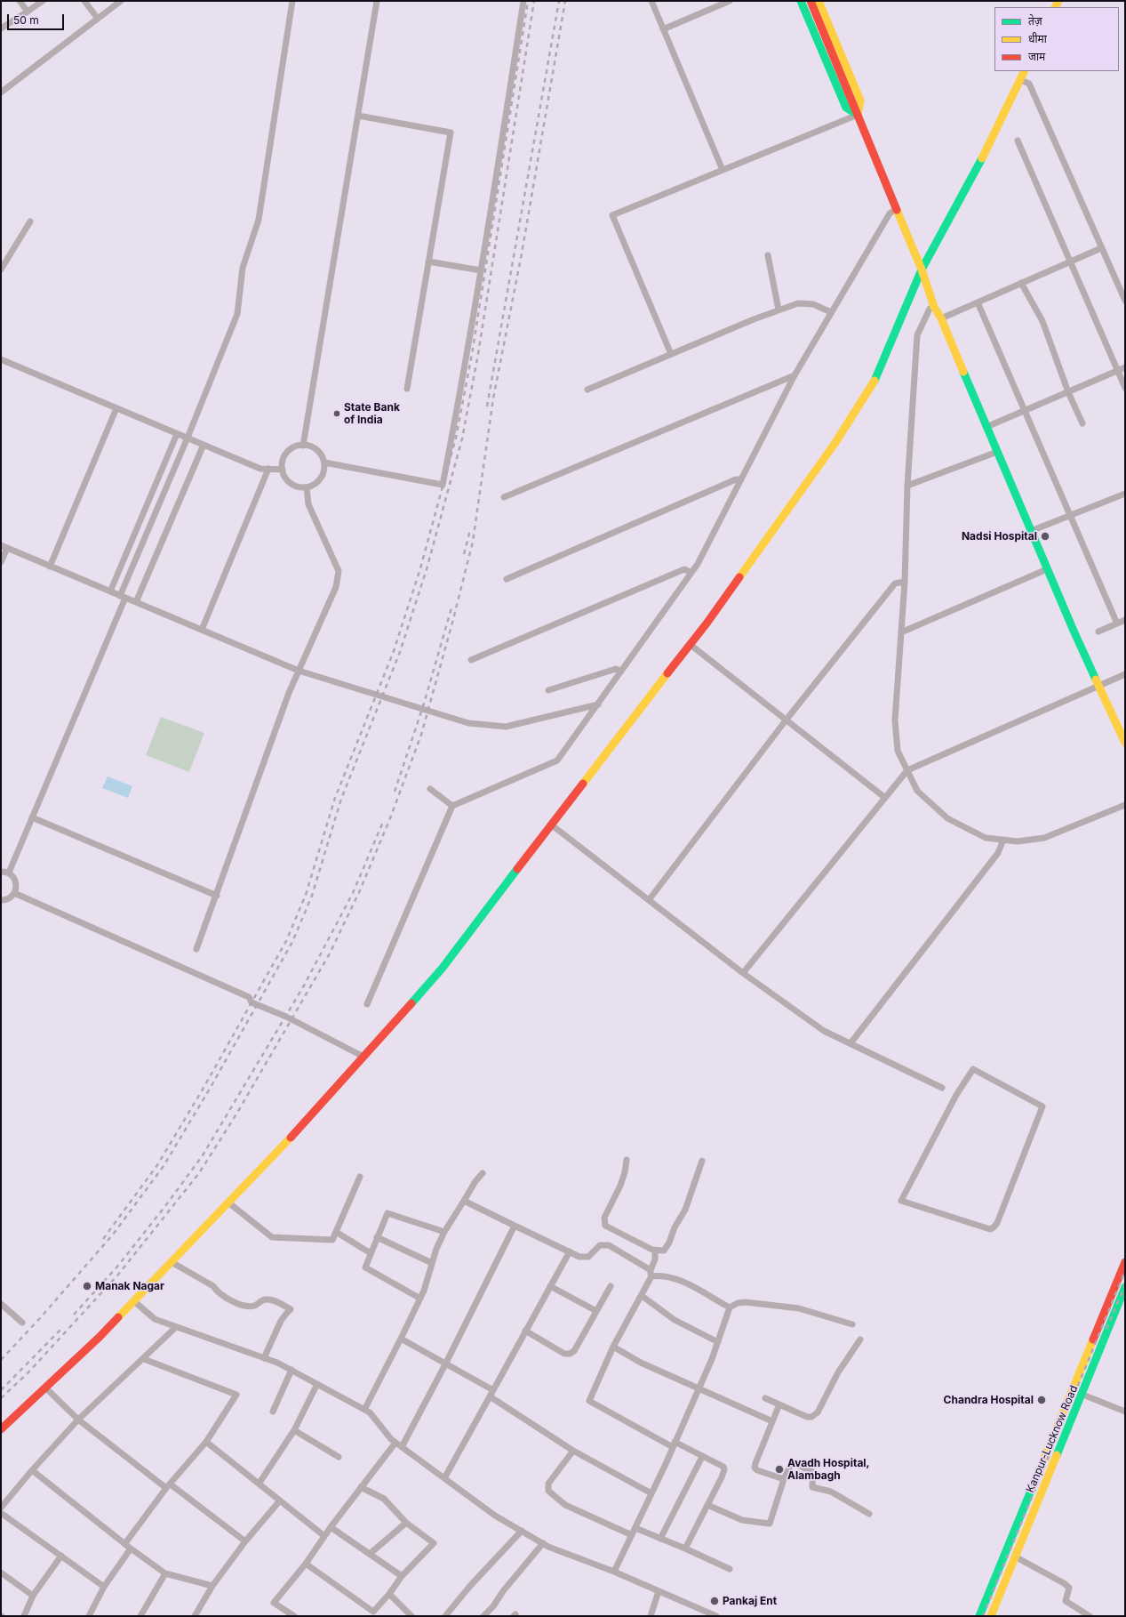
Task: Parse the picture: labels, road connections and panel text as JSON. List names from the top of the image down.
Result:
{
  "streets": {
    "street": ["Kanpur-Lucknow Road"]
  },
  "places": [
    "State Bank of India",
    "Nadsi Hospital",
    "Manak Nagar",
    "Chandra Hospital",
    "Avadh Hospital, Alambagh",
    "Pankaj Ent"
  ],
  "legend": ["तेज़", "धीमा", "जाम"],
  "scale_bar": "50 m"
}
